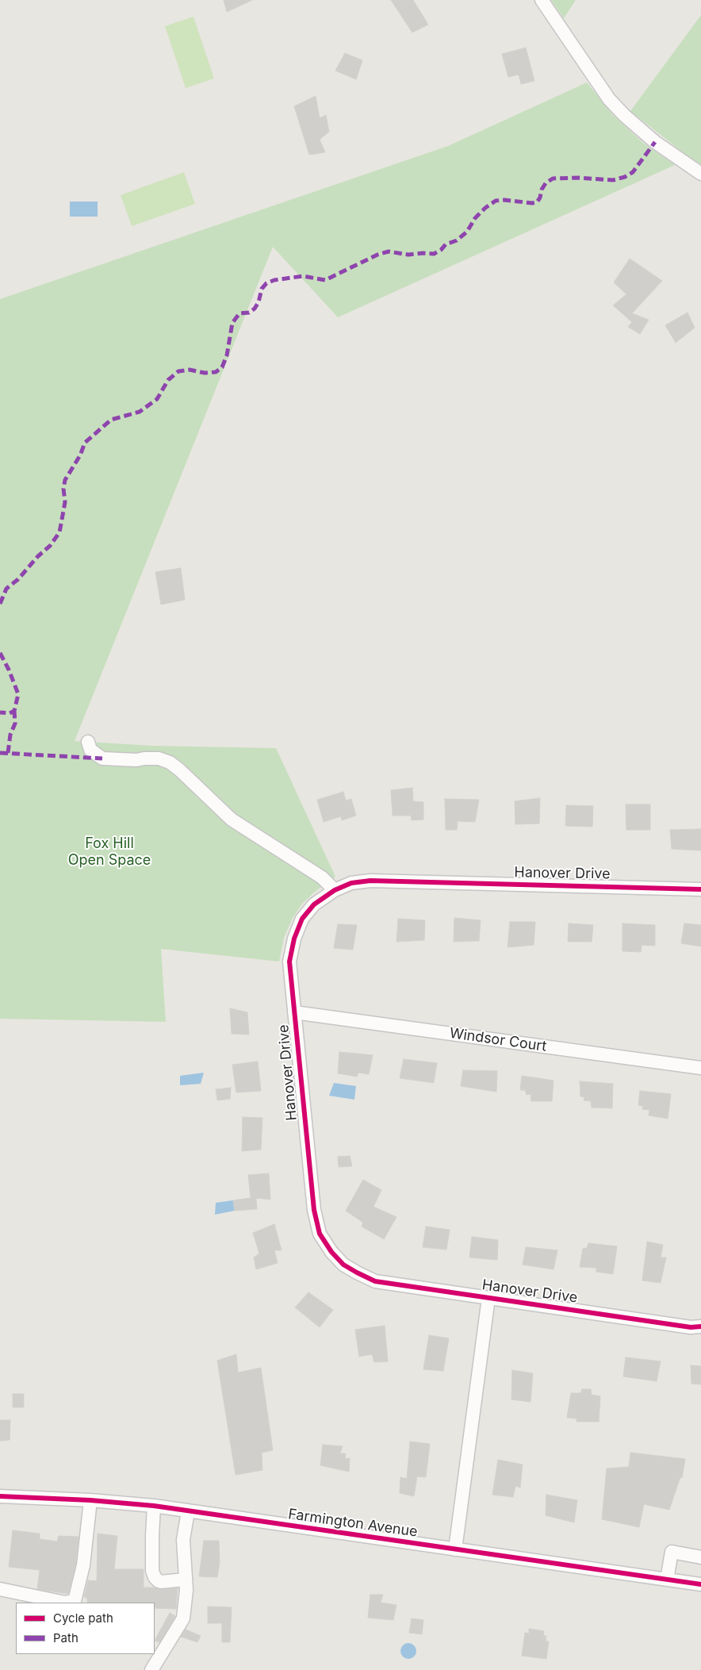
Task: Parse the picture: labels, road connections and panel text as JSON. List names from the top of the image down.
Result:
{
  "streets": {
    "street": ["Hanover Drive", "Windsor Court", "Farmington Avenue"]
  },
  "crossings": [
    ["Hanover Drive", "Windsor Court"],
    ["Hanover Drive", "Farmington Avenue"]
  ],
  "parks": ["Fox Hill Open Space"],
  "legend": ["Cycle path", "Path"]
}
